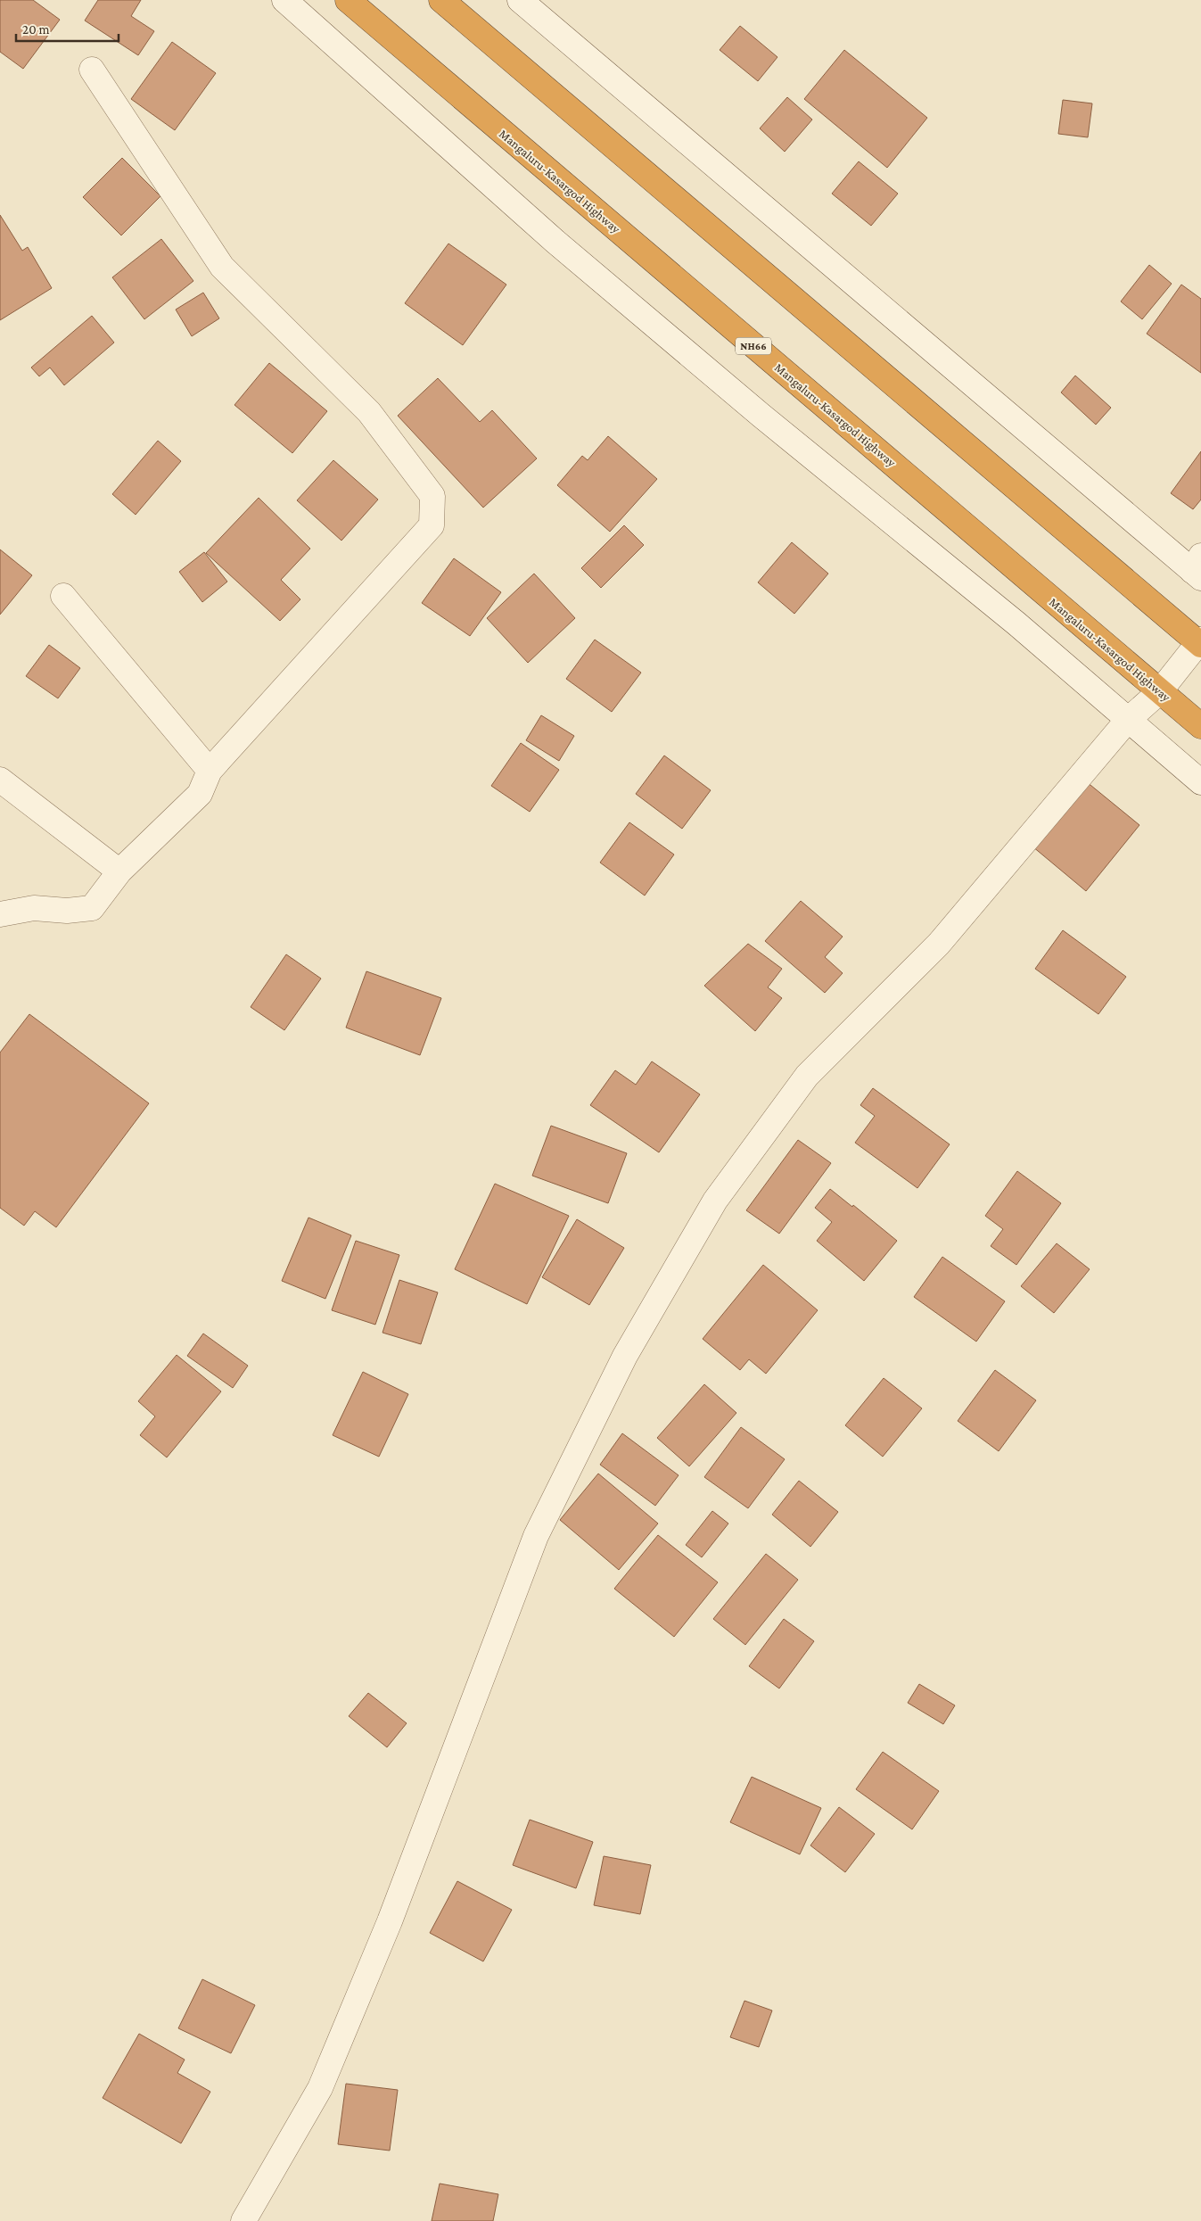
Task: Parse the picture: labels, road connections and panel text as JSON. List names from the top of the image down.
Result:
{
  "streets": {
    "highway": ["Mangaluru-Kasargod Highway", "NH66"]
  },
  "scale_bar": "20 m"
}
